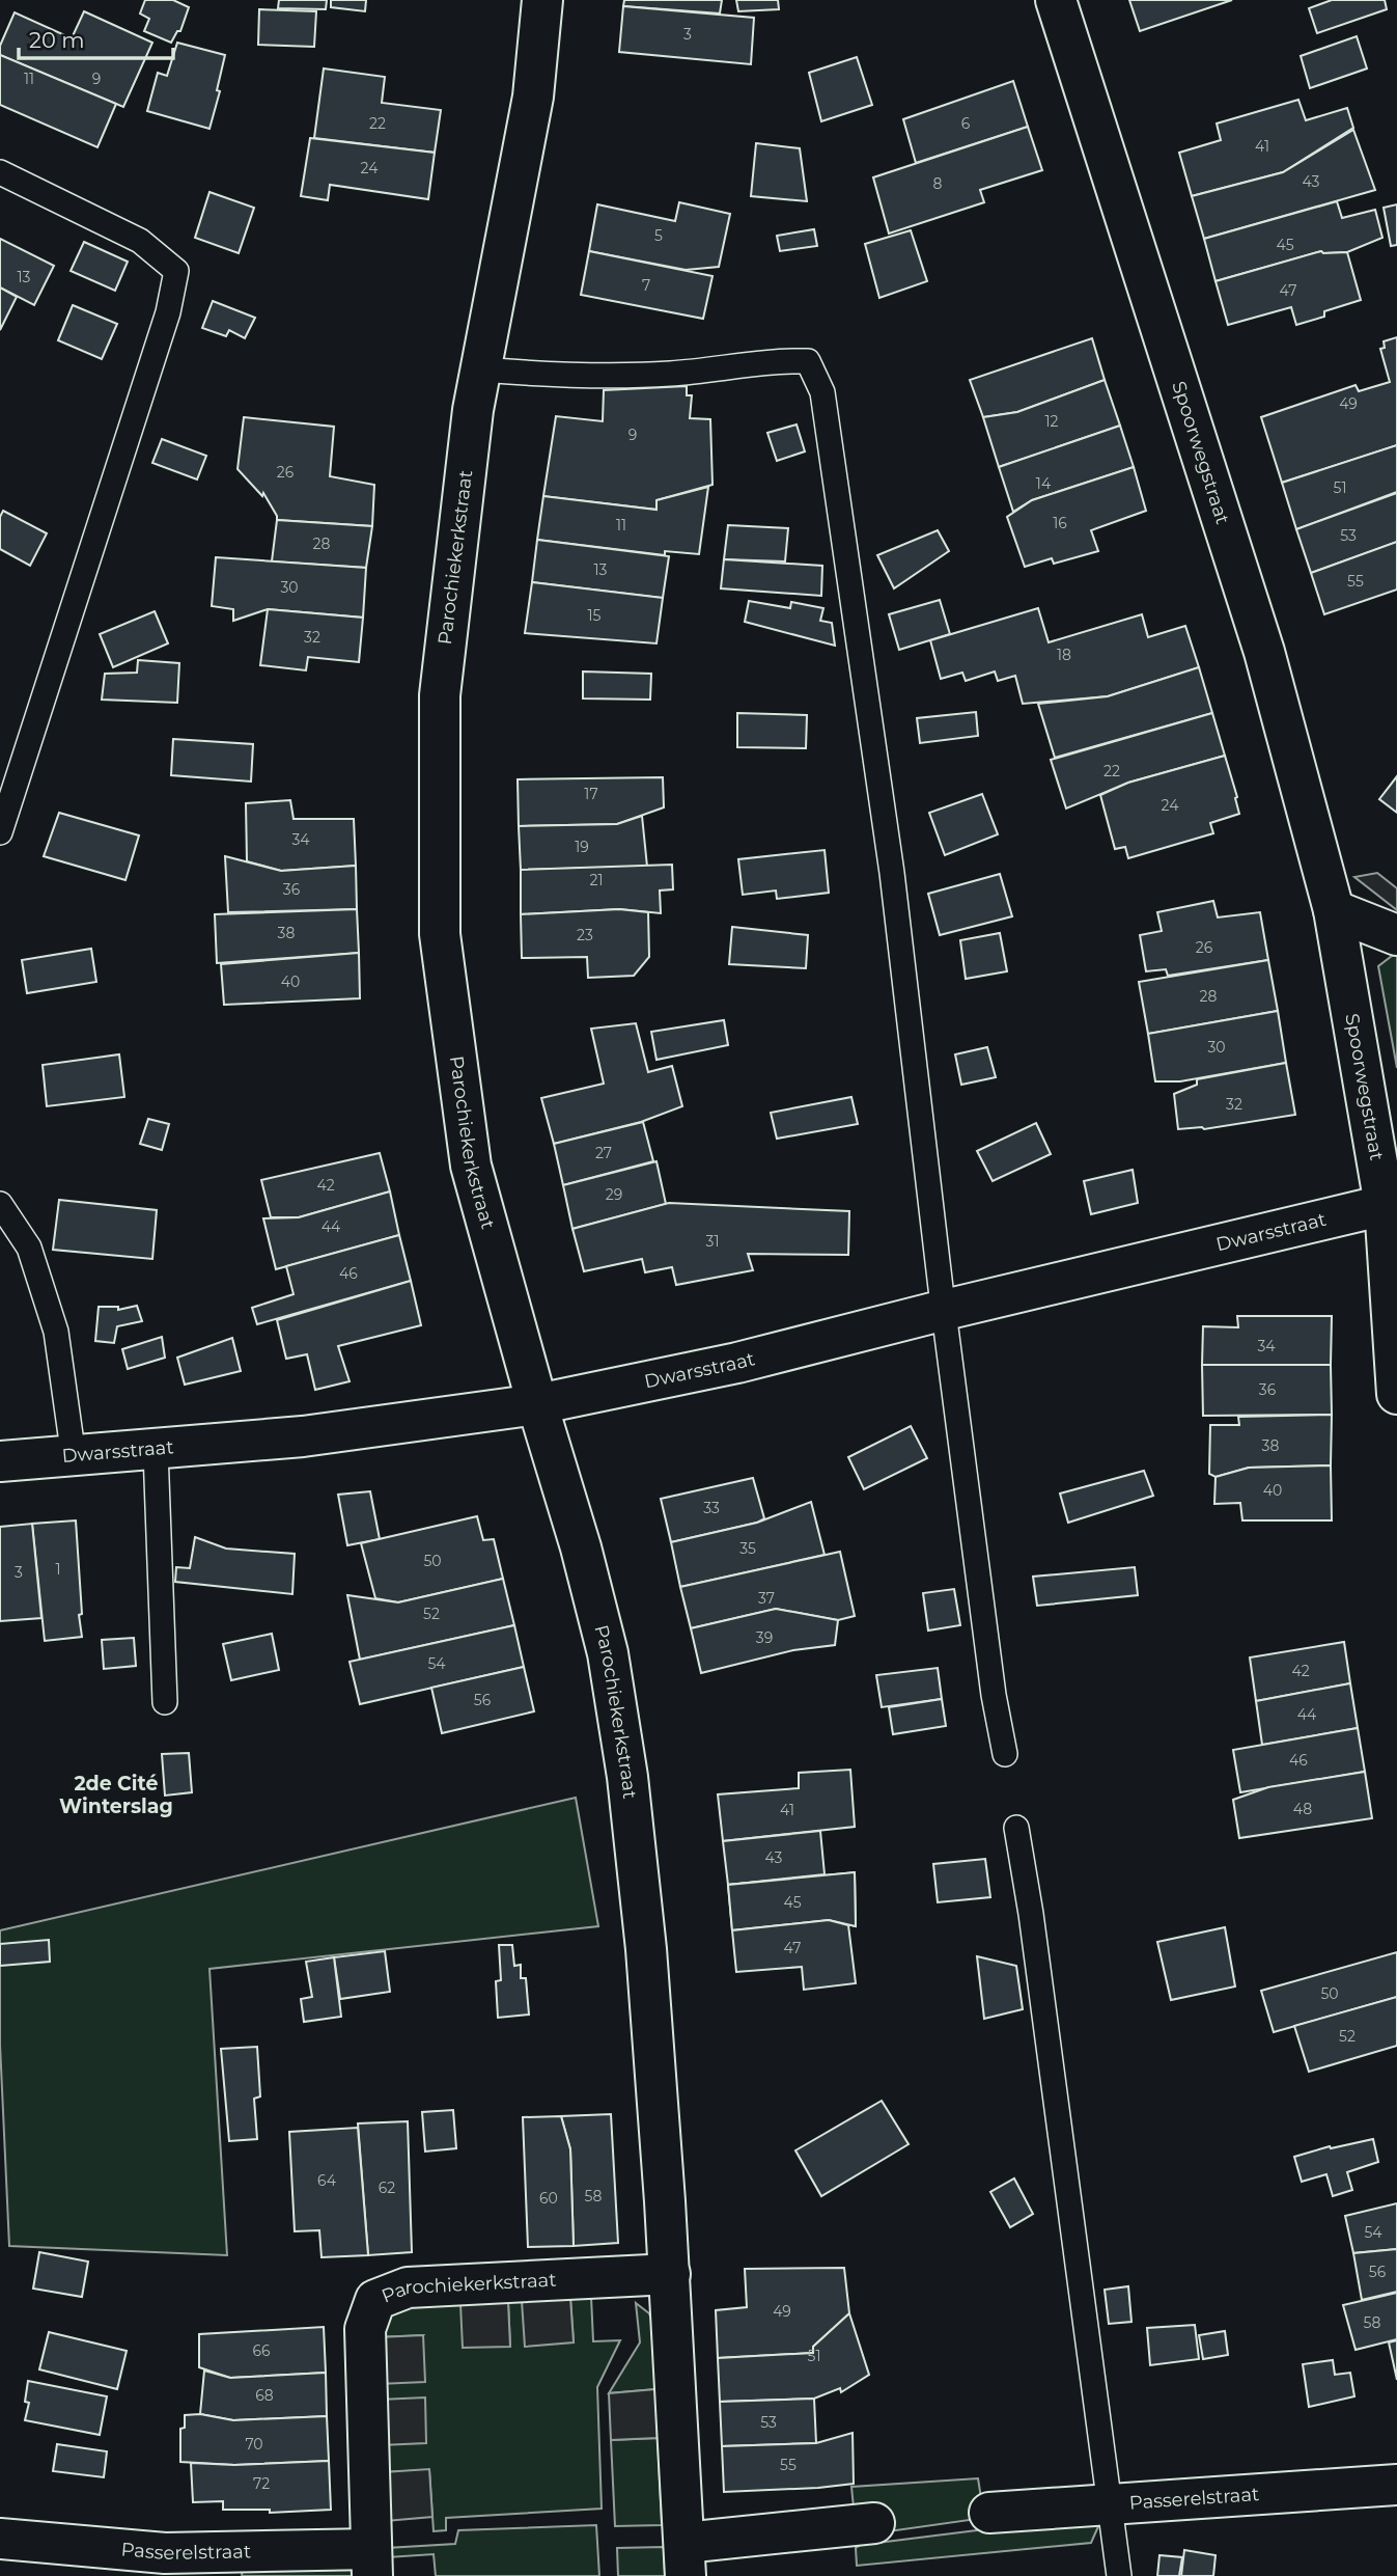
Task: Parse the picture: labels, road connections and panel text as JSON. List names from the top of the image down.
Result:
{
  "streets": {
    "street": [
      "Spoorwegstraat",
      "Parochiekerkstraat",
      "Dwarsstraat",
      "Passerelstraat"
    ]
  },
  "crossings": [
    ["Spoorwegstraat", "Dwarsstraat"],
    ["Parochiekerkstraat", "Dwarsstraat"],
    ["Parochiekerkstraat", "Passerelstraat"]
  ],
  "districts": ["2de Cité Winterslag"],
  "house_numbers": [
    "3",
    "11",
    "9",
    "22",
    "6",
    "41",
    "24",
    "43",
    "8",
    "5",
    "45",
    "13",
    "7",
    "47",
    "49",
    "12",
    "9",
    "26",
    "14",
    "51",
    "16",
    "11",
    "53",
    "28",
    "13",
    "55",
    "30",
    "15",
    "32",
    "18",
    "22",
    "17",
    "24",
    "34",
    "19",
    "21",
    "36",
    "38",
    "23",
    "26",
    "40",
    "28",
    "30",
    "32",
    "27",
    "42",
    "29",
    "44",
    "31",
    "46",
    "34",
    "36",
    "38",
    "40",
    "33",
    "35",
    "50",
    "1",
    "3",
    "37",
    "52",
    "39",
    "54",
    "42",
    "56",
    "44",
    "46",
    "48",
    "41",
    "43",
    "45",
    "47",
    "50",
    "52",
    "64",
    "62",
    "58",
    "60",
    "54",
    "56",
    "49",
    "58",
    "66",
    "51",
    "68",
    "53",
    "70",
    "55",
    "72"
  ],
  "scale_bar": "20 m"
}
